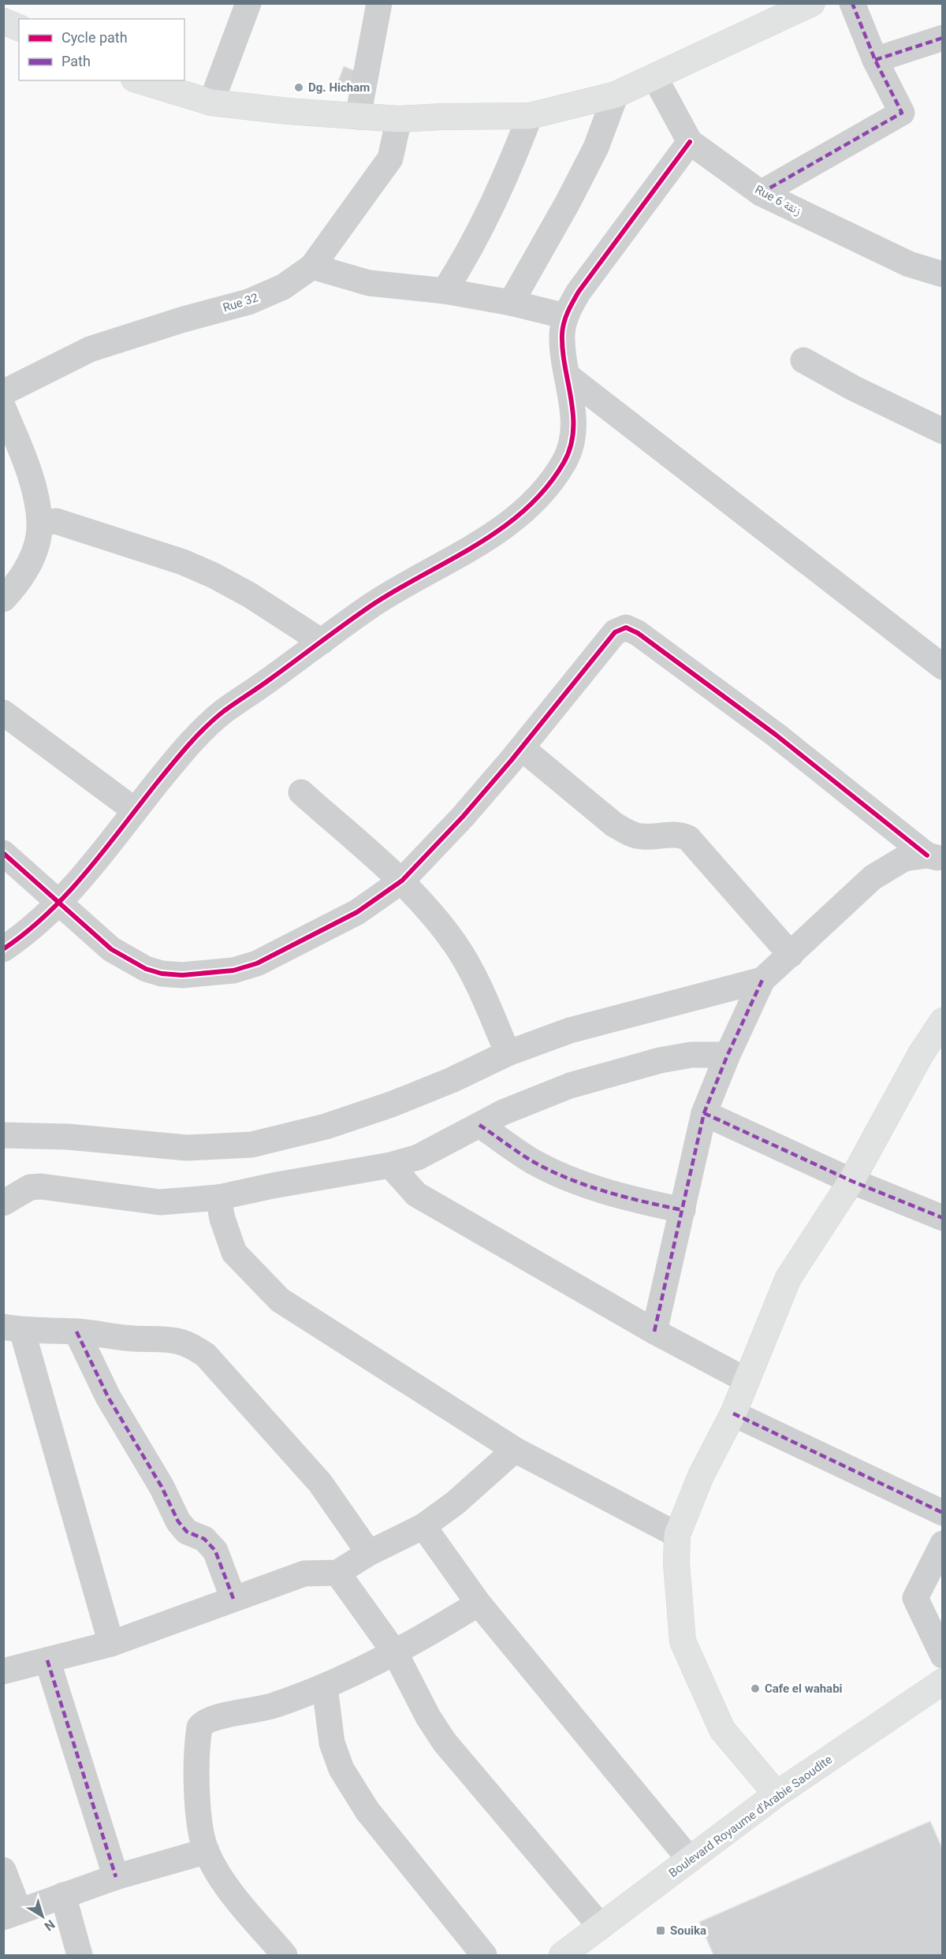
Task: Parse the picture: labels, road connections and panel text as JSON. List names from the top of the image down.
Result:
{
  "streets": {
    "street": ["Rue 6 زنقة", "Rue 32", "Boulevard Royaume d'Arabie Saoudite"]
  },
  "places": {
    "other": ["Dg. Hicham", "Cafe el wahabi"],
    "transit": ["Souika"]
  },
  "legend": ["Cycle path", "Path"],
  "north": "bottom right"
}
